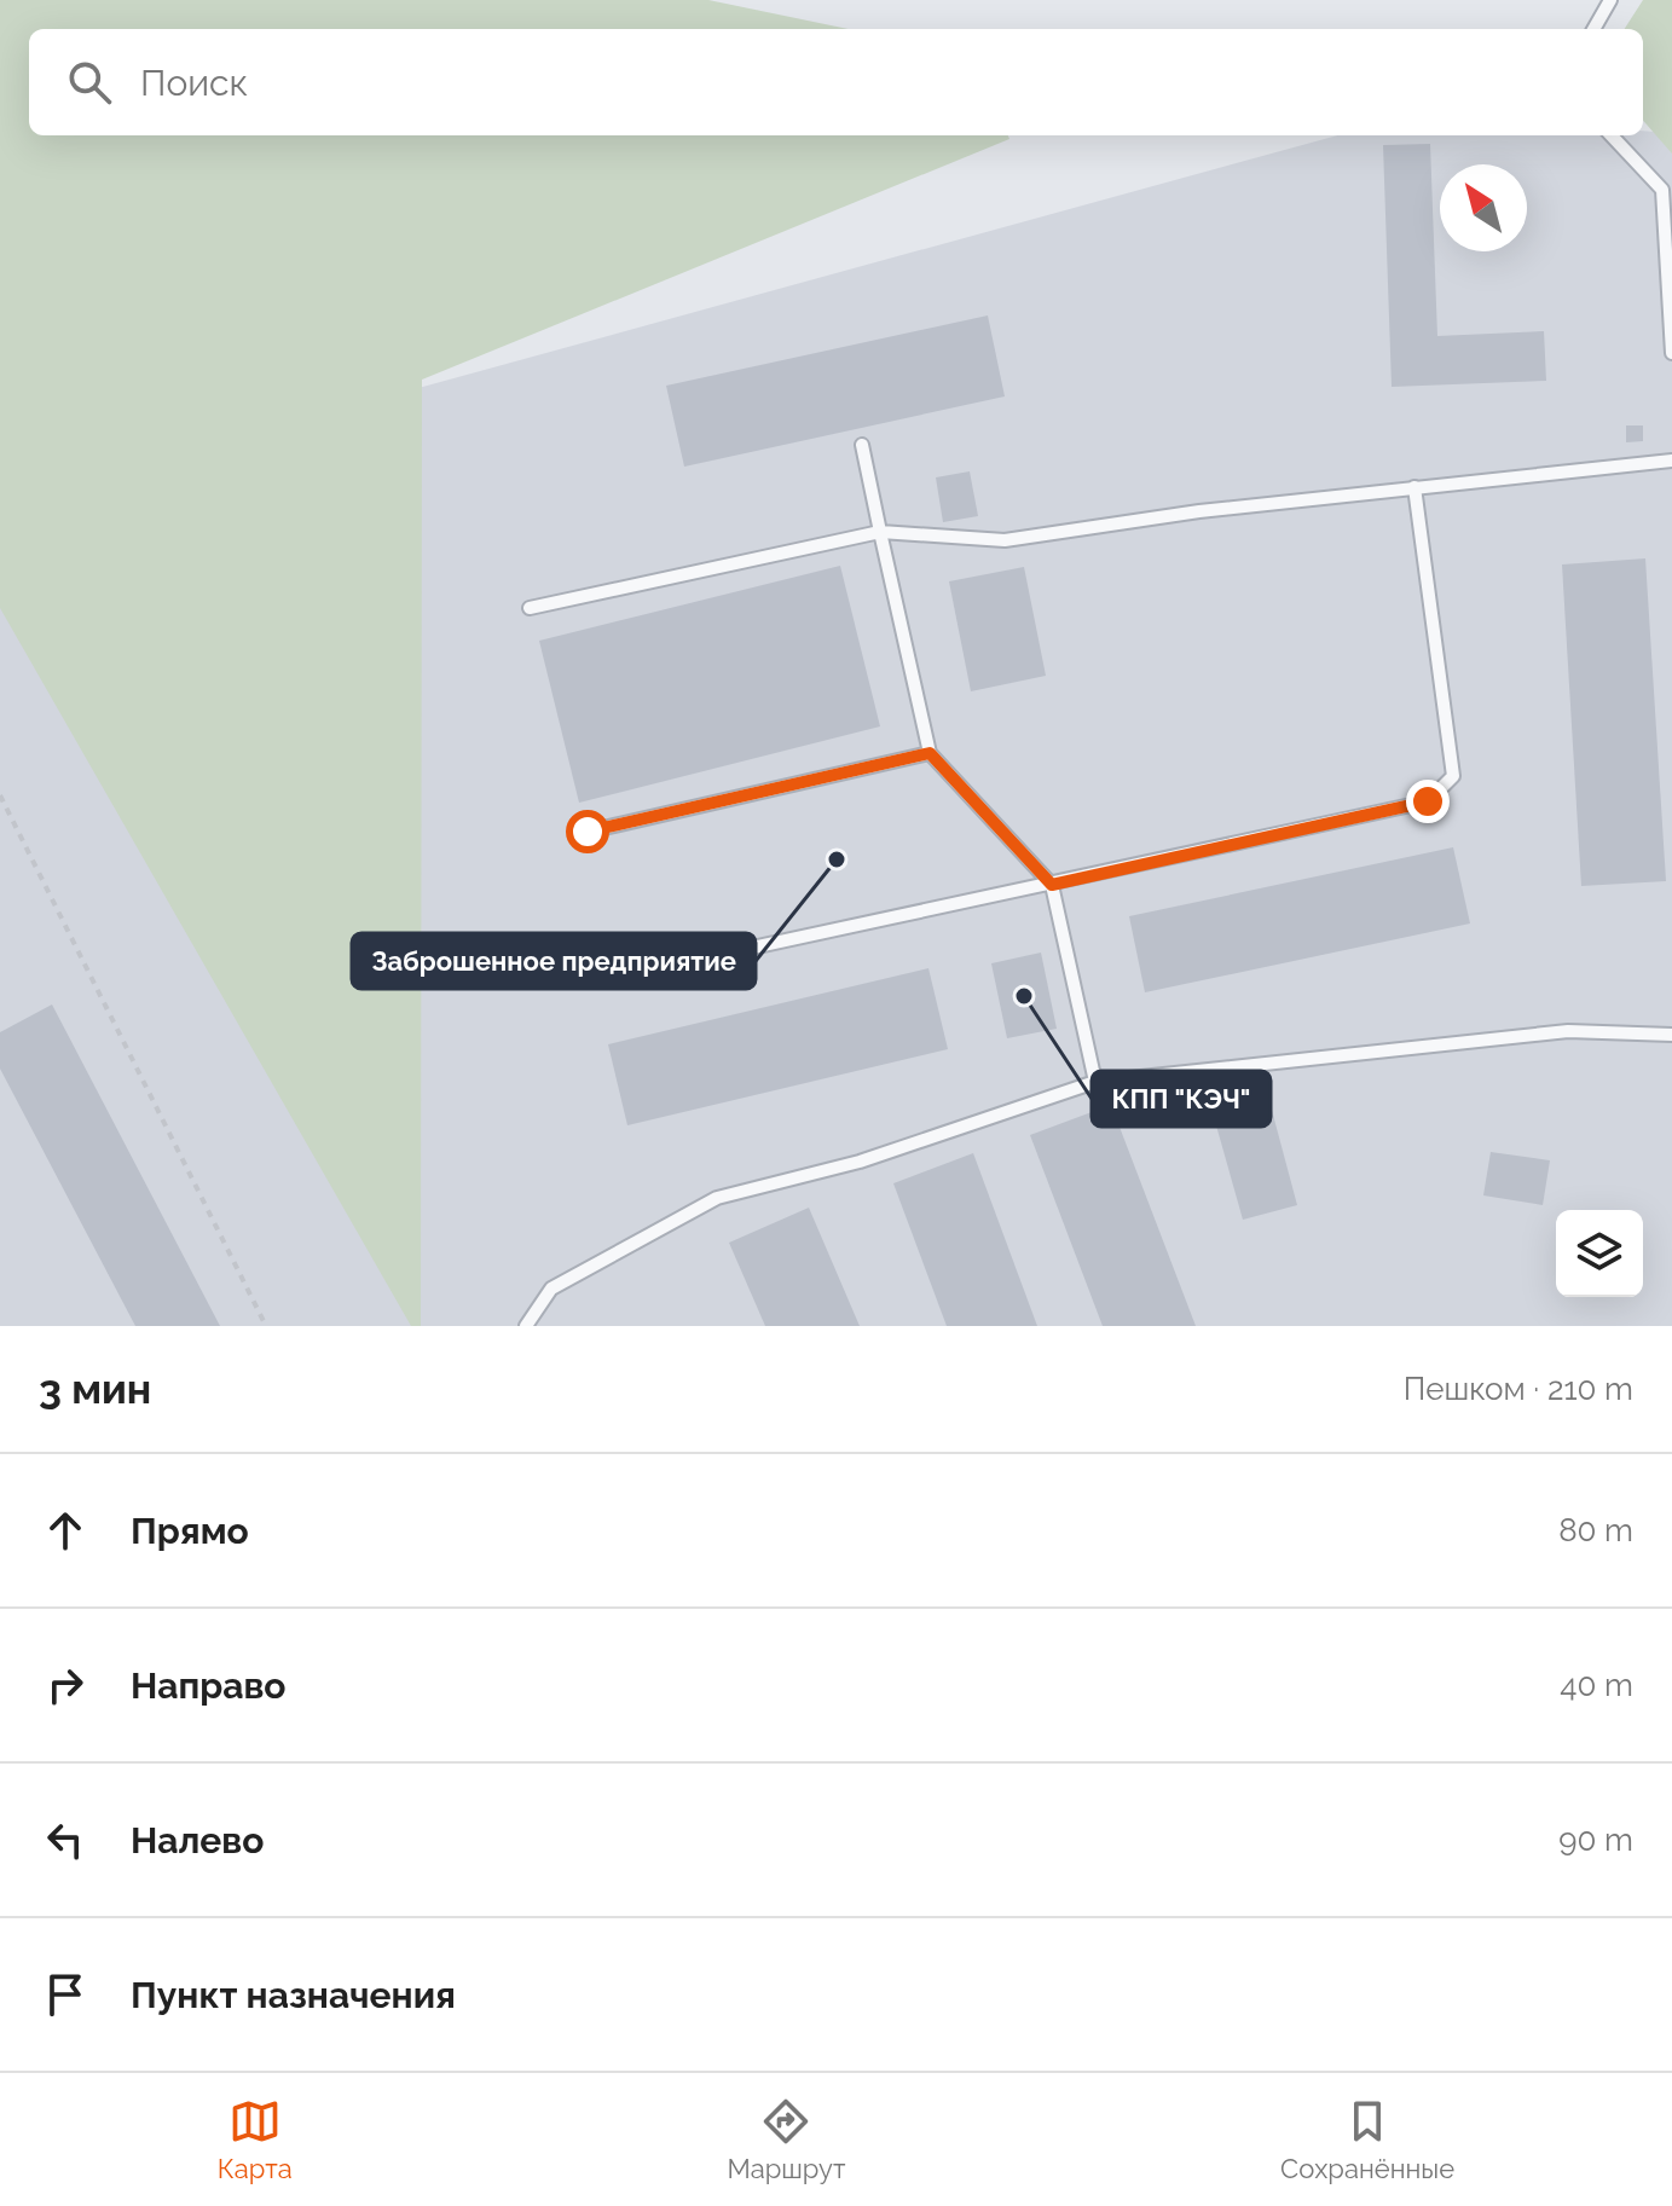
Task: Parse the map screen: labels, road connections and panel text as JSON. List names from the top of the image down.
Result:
{
  "places": ["Заброшенное предприятие", "КПП \"КЭЧ\""],
  "north": "top left",
  "page": {
    "search": "Поиск",
    "heading": ["3 мин", "Пешком · 210 m"],
    "list": [
      ["Прямо", "80 m"],
      ["Направо", "40 m"],
      ["Налево", "90 m"],
      "Пункт назначения"
    ],
    "nav": ["Карта", "Маршрут", "Сохранённые"]
  }
}
